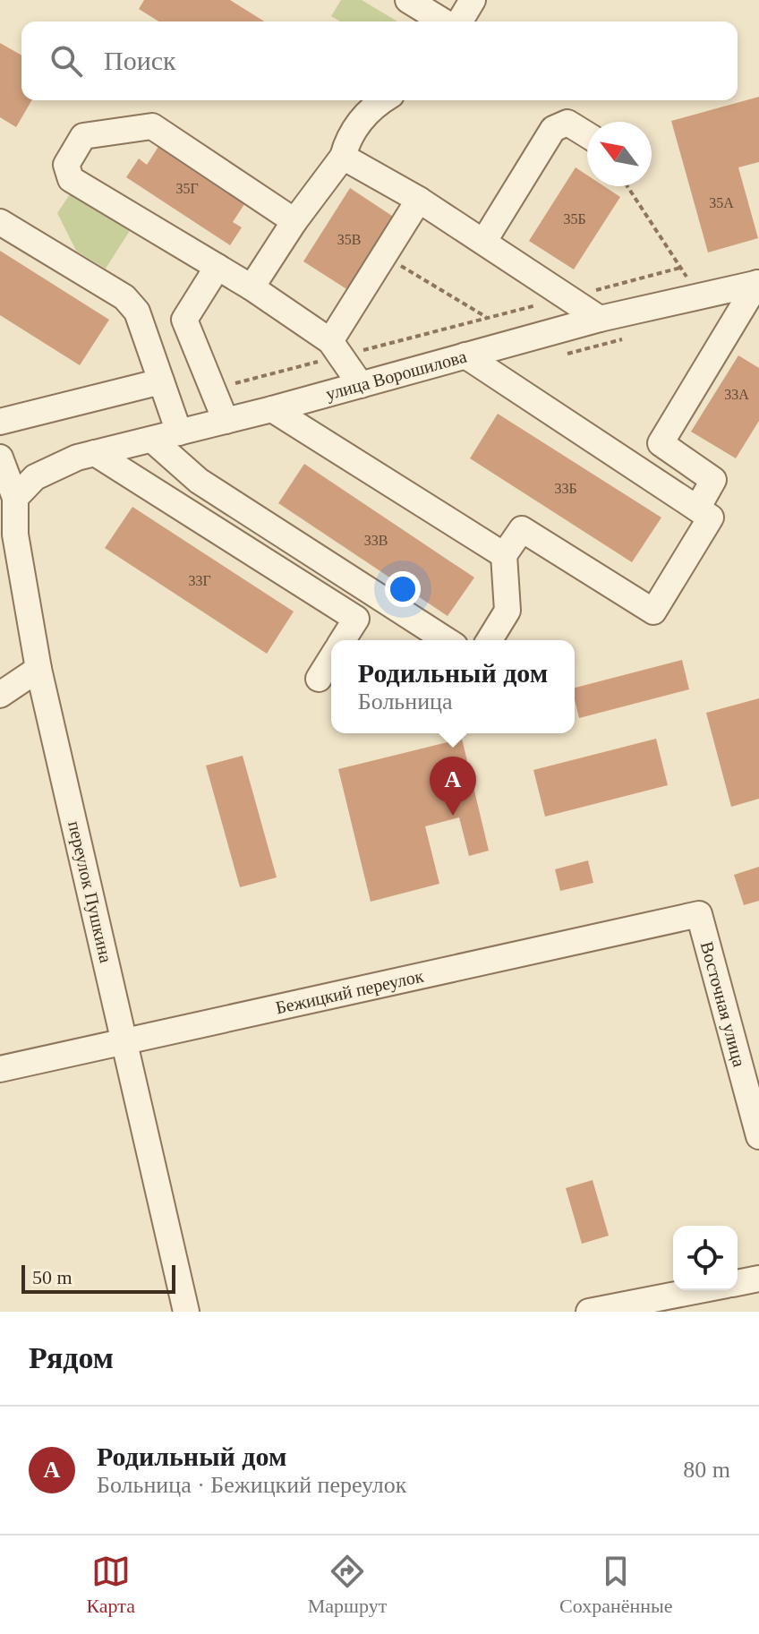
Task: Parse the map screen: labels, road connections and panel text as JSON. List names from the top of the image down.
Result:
{
  "streets": {
    "street": [
      "улица Ворошилова",
      "переулок Пушкина",
      "Бежицкий переулок",
      "Восточная улица"
    ]
  },
  "crossings": [
    ["улица Ворошилова", "переулок Пушкина"],
    ["переулок Пушкина", "Бежицкий переулок"],
    ["Бежицкий переулок", "Восточная улица"]
  ],
  "house_numbers": [
    "35Г",
    "35А",
    "35Б",
    "35В",
    "33А",
    "33Б",
    "33В",
    "33Г"
  ],
  "scale_bar": "50 m",
  "north": "top left",
  "page": {
    "search": "Поиск",
    "popup": ["Родильный дом", "Больница"],
    "pins": "A",
    "scale": "50 m",
    "heading": "Рядом",
    "list": [
      {
        "mark": "A",
        "name": "Родильный дом",
        "note": "Больница · Бежицкий переулок",
        "value": "80 m"
      }
    ],
    "nav": ["Карта", "Маршрут", "Сохранённые"]
  }
}
